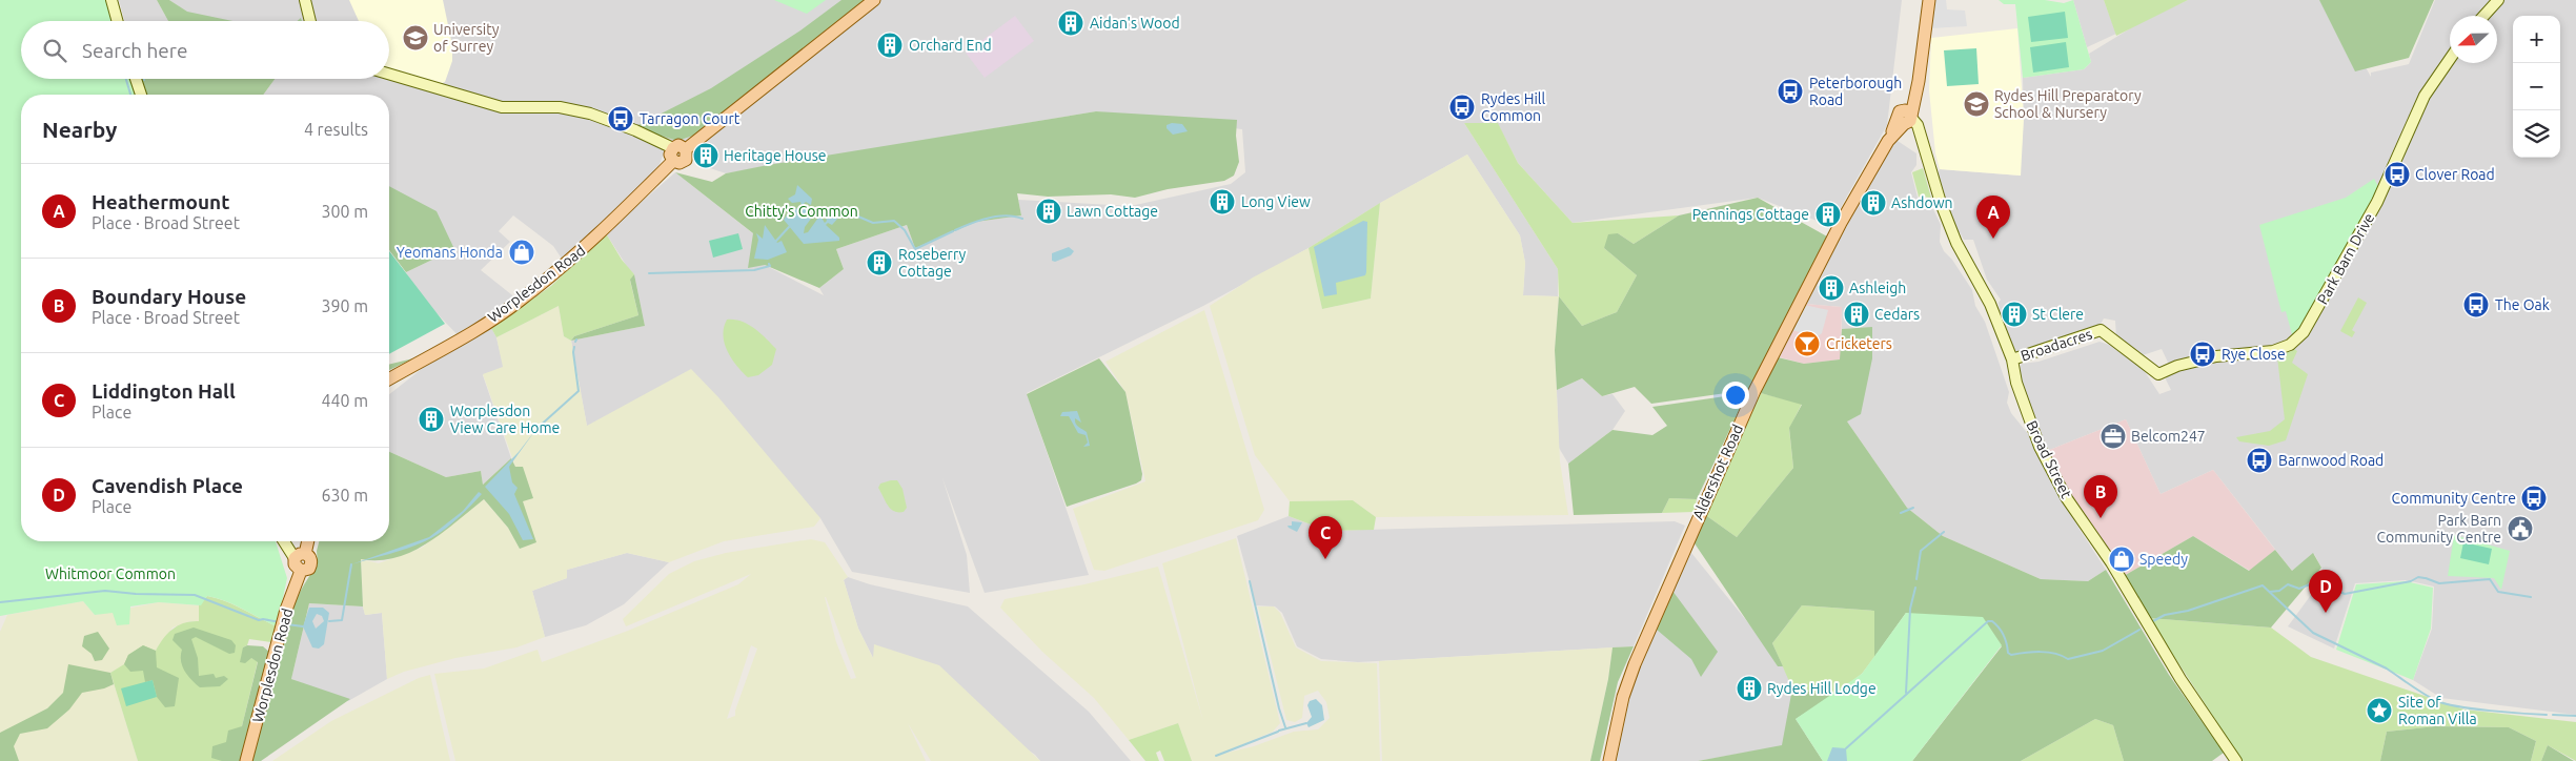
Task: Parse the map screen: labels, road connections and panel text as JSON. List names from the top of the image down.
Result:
{
  "streets": {
    "main road": ["Worplesdon Road", "Aldershot Road"],
    "street": ["Park Barn Drive", "Broadacres", "Broad Street"]
  },
  "crossings": [
    ["Park Barn Drive", "Broadacres"],
    ["Broadacres", "Broad Street"],
    ["Broad Street", "Aldershot Road"]
  ],
  "parks": ["Chitty's Common", "Whitmoor Common"],
  "places": {
    "building": [
      "Aidan's Wood",
      "Orchard End",
      "Heritage House",
      "Long View",
      "Ashdown",
      "Lawn Cottage",
      "Pennings Cottage",
      "Roseberry Cottage",
      "Ashleigh",
      "Cedars",
      "St Clere",
      "Worplesdon View Care Home",
      "Rydes Hill Lodge"
    ],
    "school or university": ["University of Surrey", "Rydes Hill Preparatory School & Nursery"],
    "bus stop": [
      "Peterborough Road",
      "Rydes Hill Common",
      "Tarragon Court",
      "Clover Road",
      "The Oak",
      "Rye Close",
      "Barnwood Road",
      "Community Centre"
    ],
    "shop": ["Yeomans Honda", "Speedy"],
    "bar": ["Cricketers"],
    "office": ["Belcom247"],
    "public building": ["Park Barn Community Centre"],
    "place": ["Site of Roman Villa"]
  },
  "north": "left",
  "page": {
    "map_buttons": ["+", "−"],
    "search": "Search here",
    "heading": ["Nearby", "4 results"],
    "list": [
      {
        "mark": "A",
        "name": "Heathermount",
        "note": "Place · Broad Street",
        "value": "300 m"
      },
      {
        "mark": "B",
        "name": "Boundary House",
        "note": "Place · Broad Street",
        "value": "390 m"
      },
      {
        "mark": "C",
        "name": "Liddington Hall",
        "note": "Place",
        "value": "440 m"
      },
      {
        "mark": "D",
        "name": "Cavendish Place",
        "note": "Place",
        "value": "630 m"
      }
    ],
    "pins": [
      "A",
      "B",
      "C",
      "D"
    ]
  }
}
